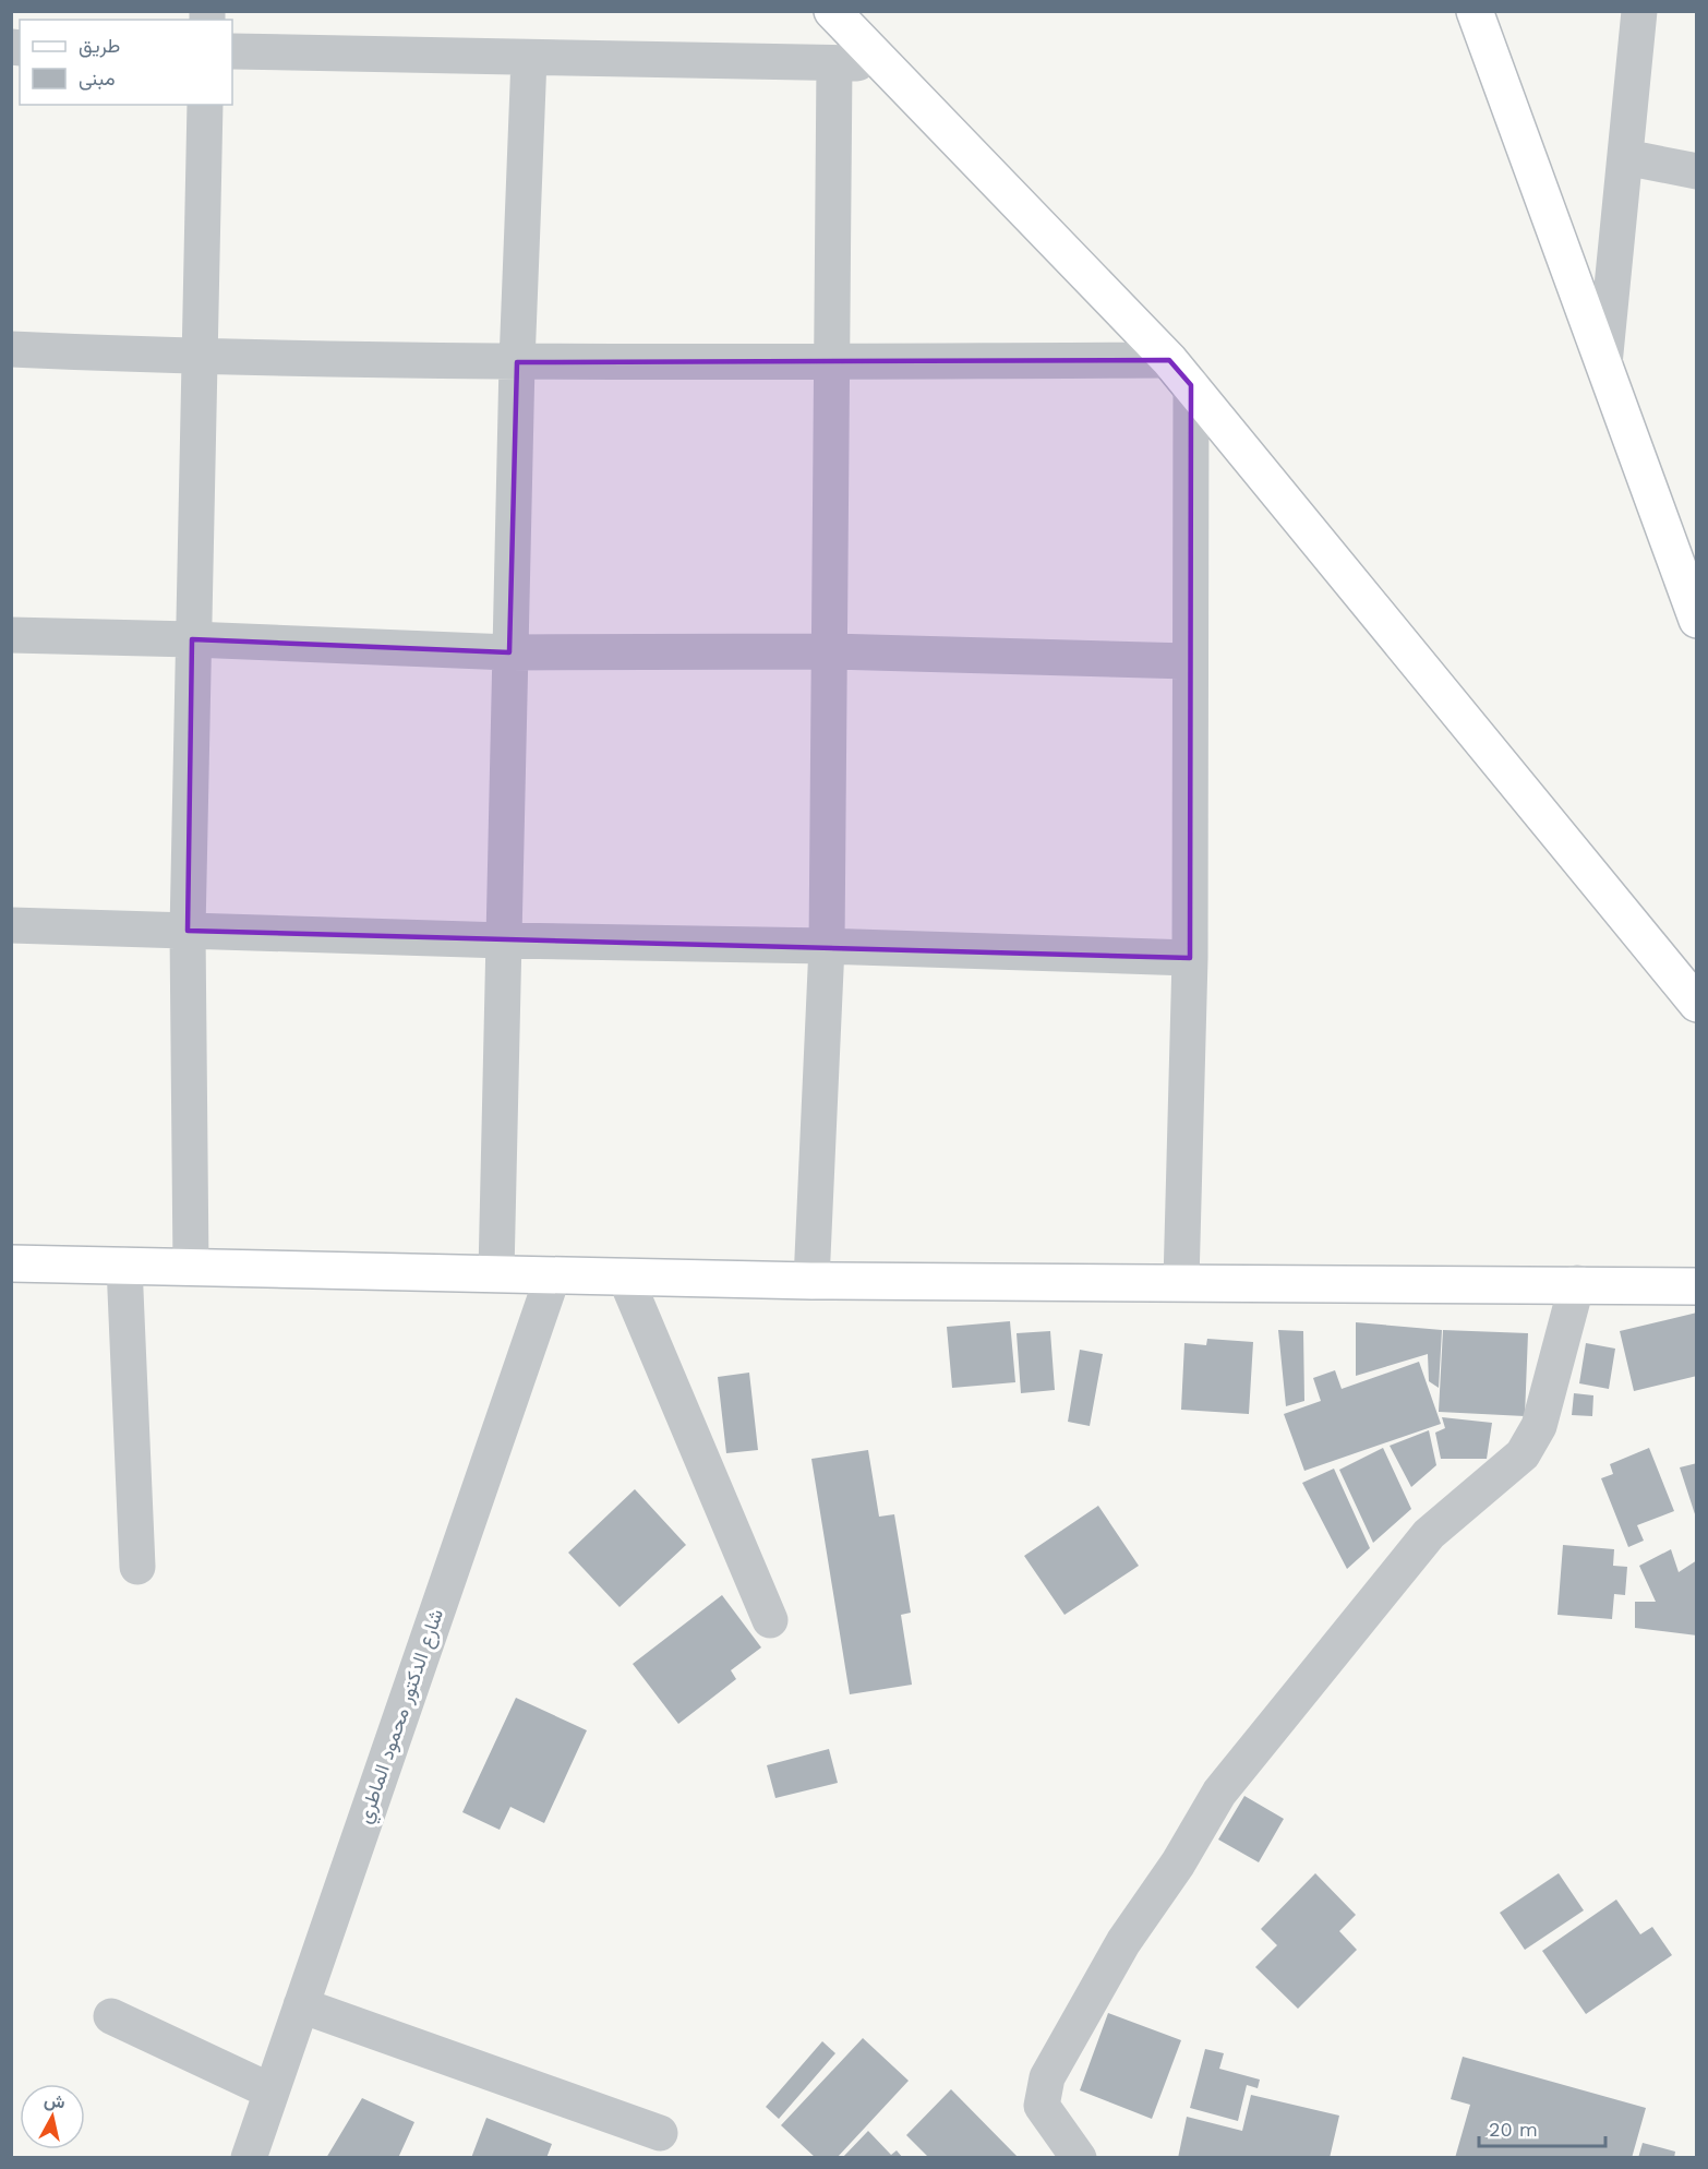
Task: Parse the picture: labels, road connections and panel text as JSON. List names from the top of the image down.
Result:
{
  "streets": {
    "street": ["شارع الدكتور محمود الماطري"]
  },
  "legend": ["طريق", "مبنى"],
  "scale_bar": "20 m",
  "north": "top"
}
